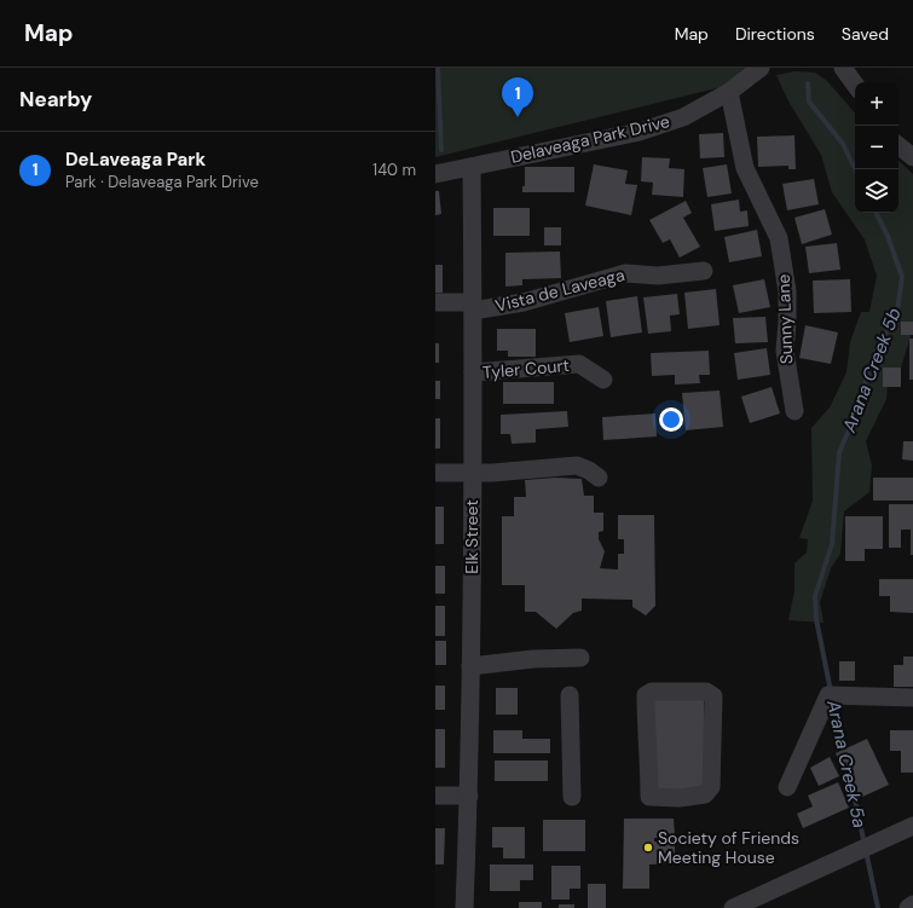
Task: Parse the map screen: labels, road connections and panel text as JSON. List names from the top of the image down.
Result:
{
  "streets": {
    "street": [
      "Delaveaga Park Drive",
      "Vista de Laveaga",
      "Sunny Lane",
      "Tyler Court",
      "Elk Street"
    ]
  },
  "crossings": [
    ["Delaveaga Park Drive", "Sunny Lane"],
    ["Delaveaga Park Drive", "Elk Street"],
    ["Vista de Laveaga", "Elk Street"],
    ["Tyler Court", "Elk Street"]
  ],
  "water": ["Arana Creek 5b", "Arana Creek 5a"],
  "places": ["Society of Friends Meeting House"],
  "page": {
    "header": "Map",
    "nav": ["Map", "Directions", "Saved"],
    "heading": "Nearby",
    "pins": "1",
    "map_buttons": ["+", "−"],
    "list": [
      {
        "mark": "1",
        "name": "DeLaveaga Park",
        "note": "Park · Delaveaga Park Drive",
        "value": "140 m"
      }
    ]
  }
}
